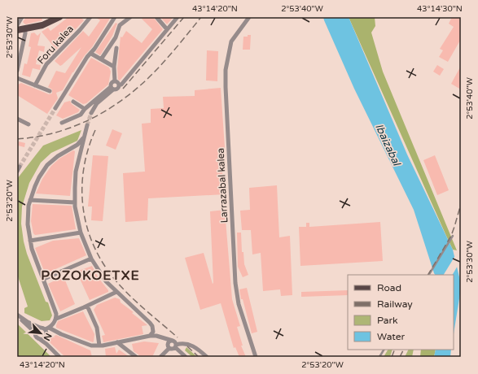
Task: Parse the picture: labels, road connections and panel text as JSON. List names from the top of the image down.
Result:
{
  "streets": {
    "street": ["Foru kalea", "Larrazabal kalea"]
  },
  "districts": ["POZOKOETXE"],
  "water": ["Ibaizabal"],
  "legend": [
    "Road",
    "Railway",
    "Park",
    "Water"
  ],
  "north": "bottom right",
  "coordinates": [
    "43°14'20\"N",
    "2°53'40\"W",
    "43°14'30\"N",
    "2°53'30\"W",
    "2°53'20\"W"
  ]
}
